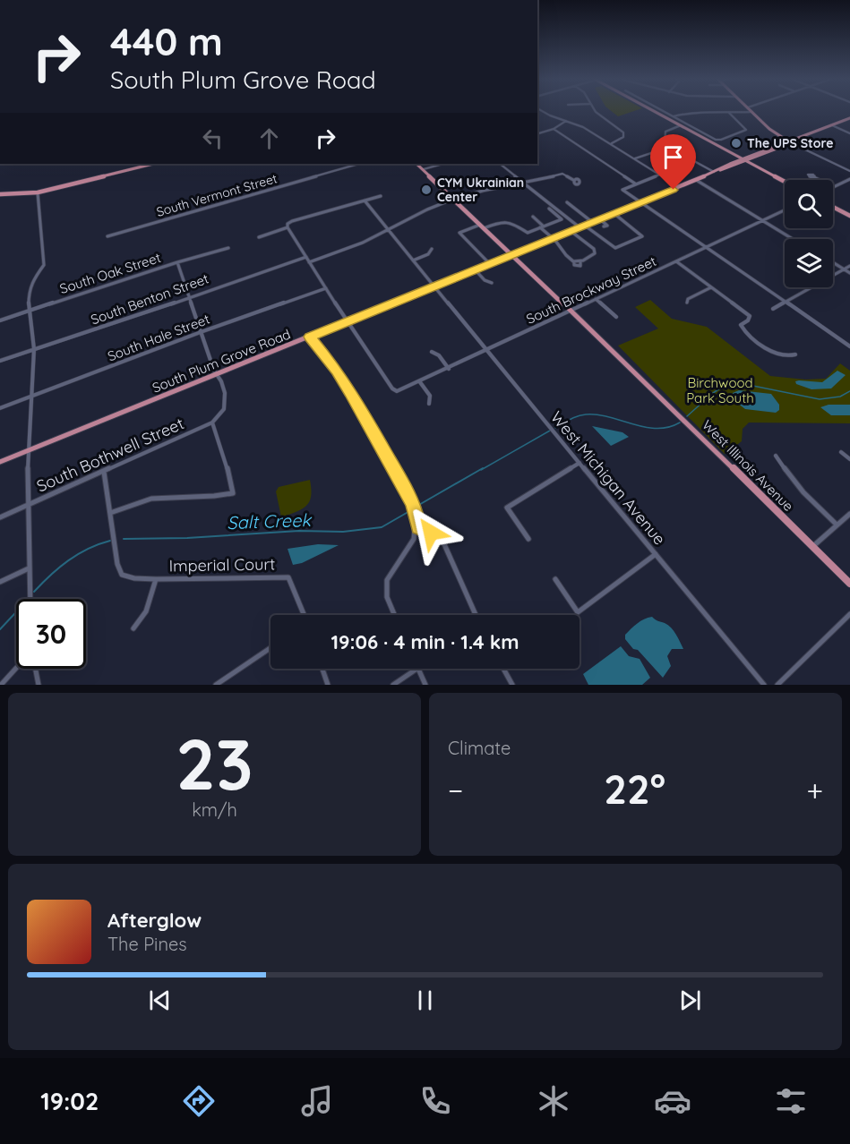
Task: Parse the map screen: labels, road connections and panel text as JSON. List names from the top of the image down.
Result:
{
  "streets": {
    "main road": ["South Plum Grove Road", "West Illinois Avenue"],
    "street": [
      "South Vermont Street",
      "South Oak Street",
      "South Brockway Street",
      "South Benton Street",
      "South Hale Street",
      "South Bothwell Street",
      "West Michigan Avenue",
      "Imperial Court"
    ]
  },
  "crossings": [
    ["South Brockway Street", "South Plum Grove Road"],
    ["South Brockway Street", "West Illinois Avenue"],
    ["South Brockway Street", "West Michigan Avenue"],
    ["South Plum Grove Road", "South Bothwell Street"],
    ["South Plum Grove Road", "West Illinois Avenue"],
    ["South Plum Grove Road", "West Michigan Avenue"],
    ["South Bothwell Street", "Imperial Court"]
  ],
  "water": ["Salt Creek"],
  "parks": ["Birchwood Park South"],
  "places": ["The UPS Store", "CYM Ukrainian Center"],
  "page": {
    "turn": ["440 m", "South Plum Grove Road"],
    "limit": "30",
    "trip": "19:06 · 4 min · 1.4 km",
    "tile": [
      ["23", "km/h"],
      "Climate"
    ],
    "heat": ["−", "22°", "+"],
    "song": ["Afterglow", "The Pines"],
    "tabs": "19:02"
  }
}
